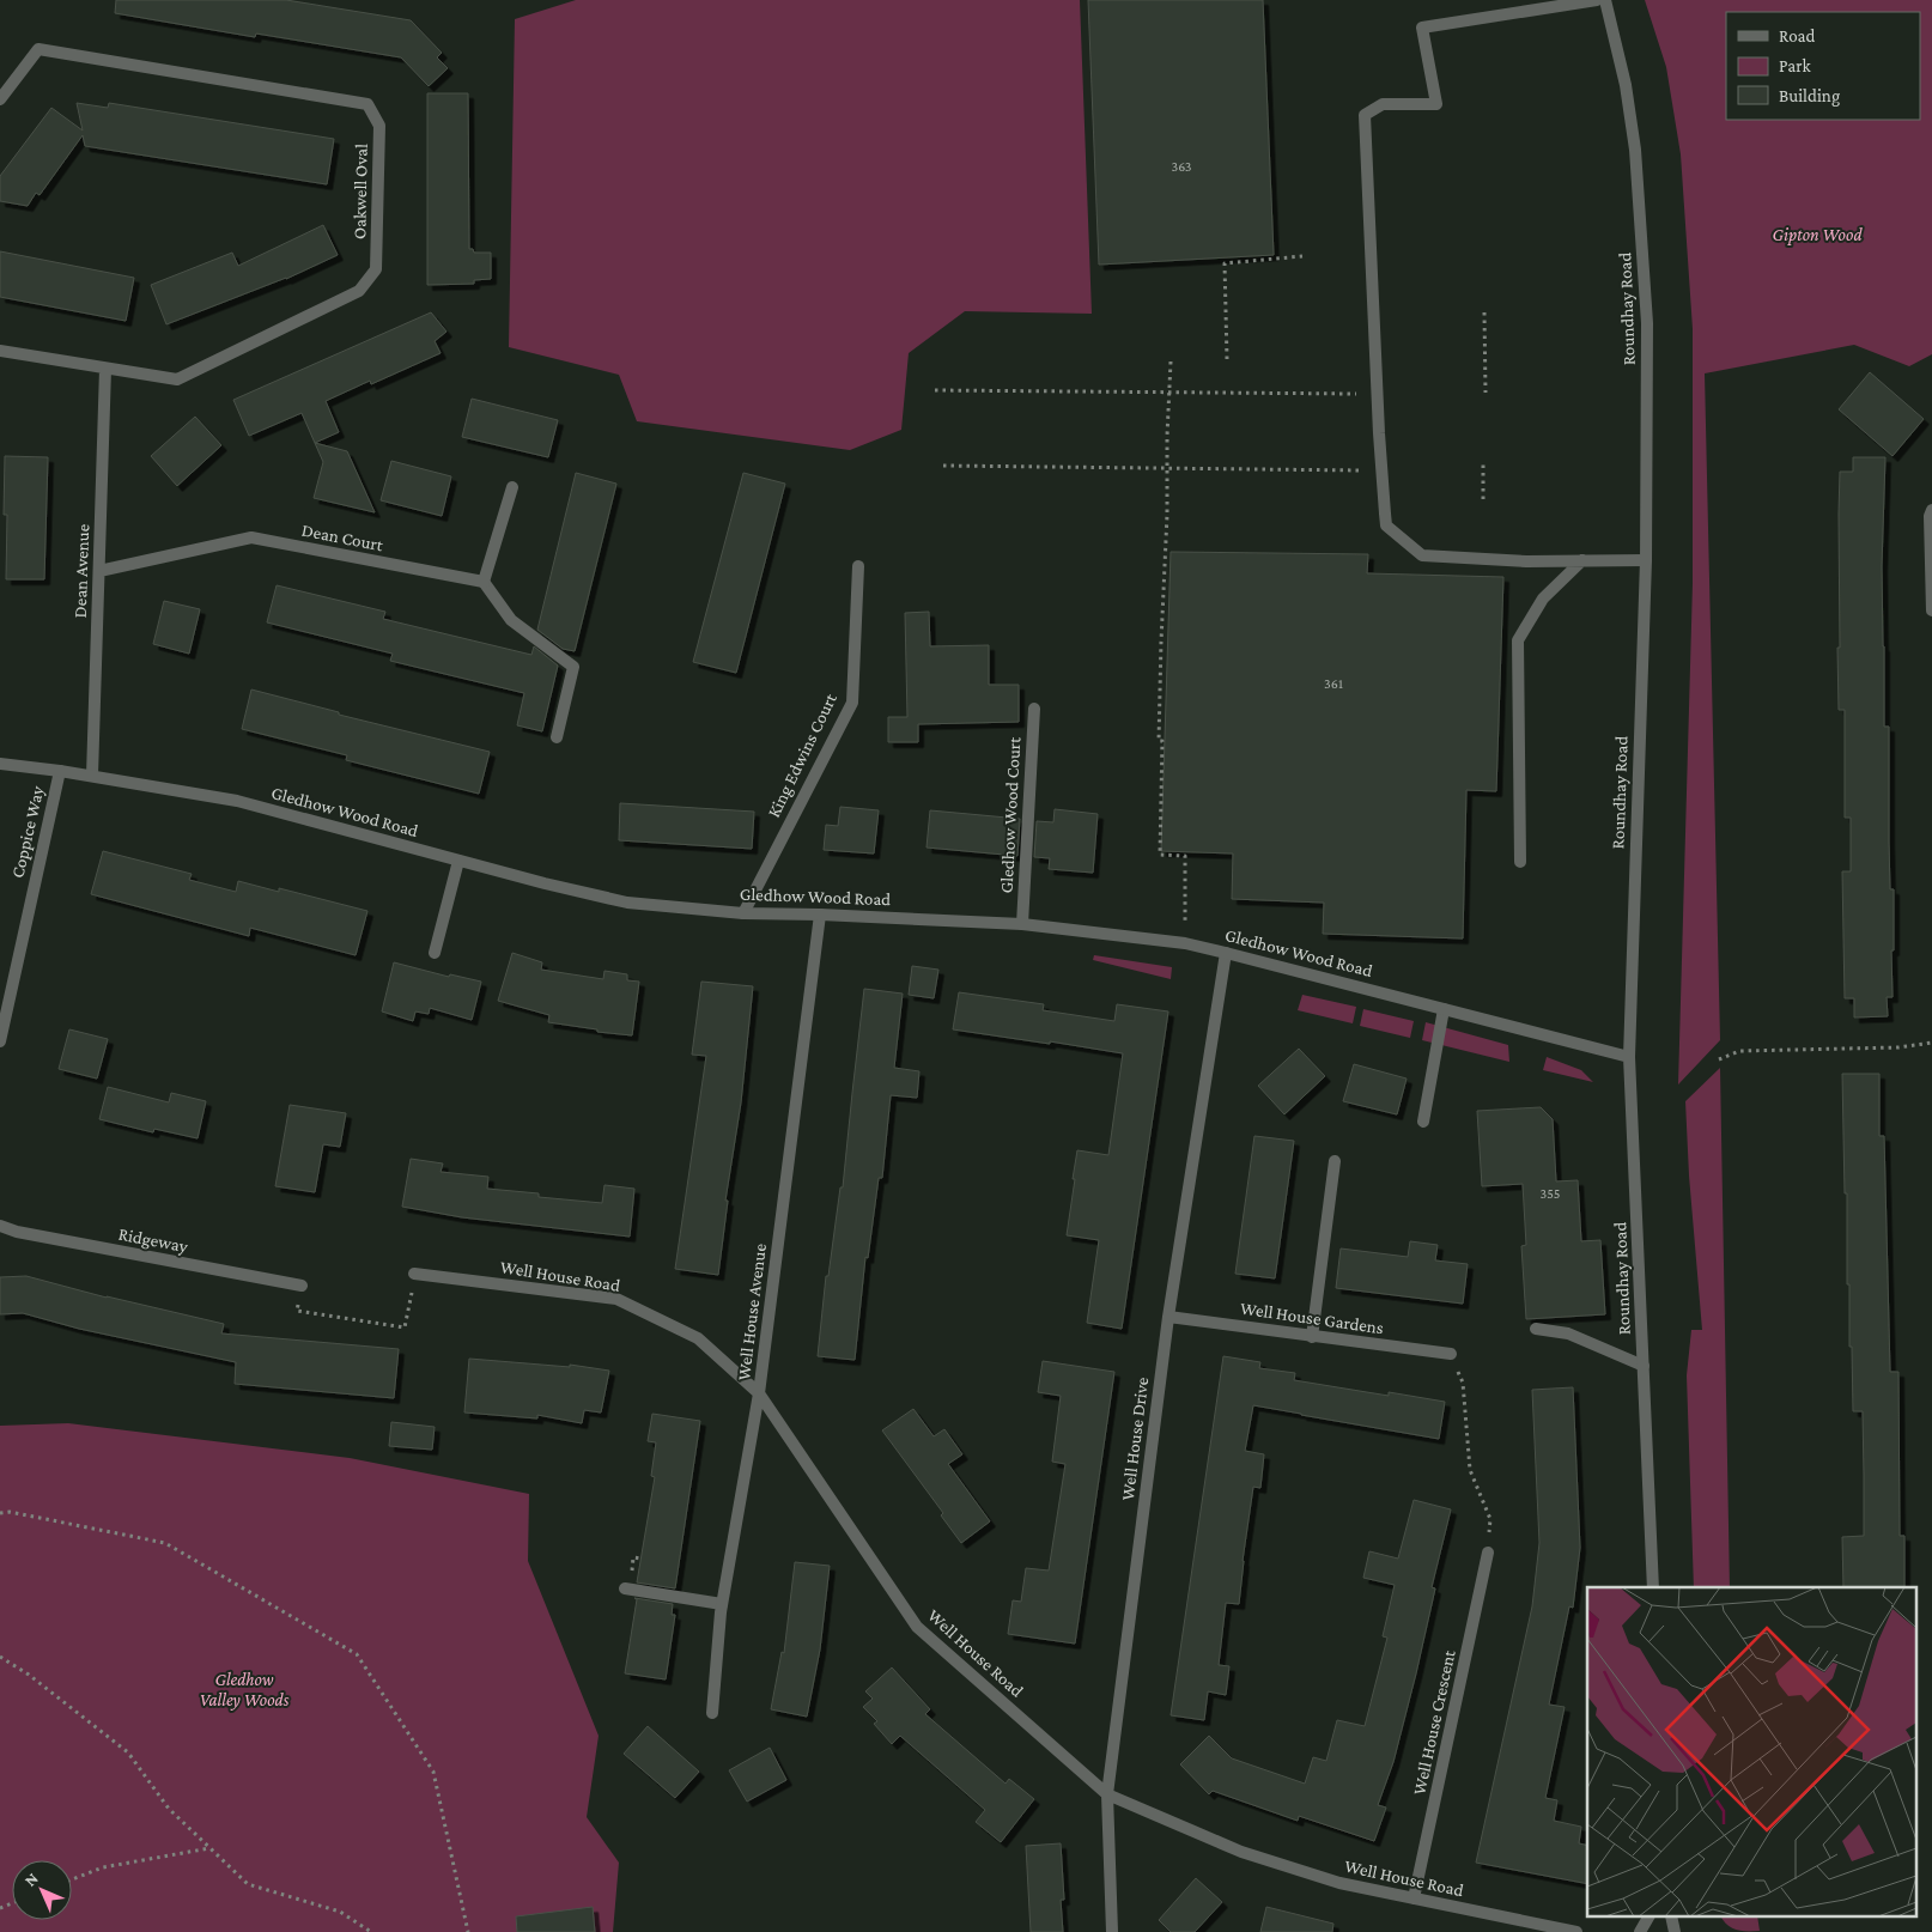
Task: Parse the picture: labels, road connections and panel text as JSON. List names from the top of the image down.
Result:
{
  "streets": {
    "street": [
      "Oakwell Oval",
      "Roundhay Road",
      "Dean Court",
      "Dean Avenue",
      "King Edwins Court",
      "Gledhow Wood Road",
      "Gledhow Wood Court",
      "Coppice Way",
      "Ridgeway",
      "Well House Road",
      "Well House Avenue",
      "Well House Gardens",
      "Well House Drive",
      "Well House Crescent"
    ]
  },
  "crossings": [
    ["Oakwell Oval", "Dean Avenue"],
    ["Roundhay Road", "Gledhow Wood Road"],
    ["Dean Court", "Dean Avenue"],
    ["Dean Avenue", "Gledhow Wood Road"],
    ["King Edwins Court", "Gledhow Wood Road"],
    ["Gledhow Wood Road", "Gledhow Wood Court"],
    ["Gledhow Wood Road", "Coppice Way"],
    ["Gledhow Wood Road", "Well House Avenue"],
    ["Gledhow Wood Road", "Well House Drive"],
    ["Well House Road", "Well House Avenue"],
    ["Well House Road", "Well House Drive"],
    ["Well House Road", "Well House Crescent"],
    ["Well House Gardens", "Well House Drive"]
  ],
  "parks": ["Gipton Wood", "Gledhow Valley Woods"],
  "house_numbers": ["363", "361", "355"],
  "legend": ["Road", "Park", "Building"],
  "north": "top left"
}
